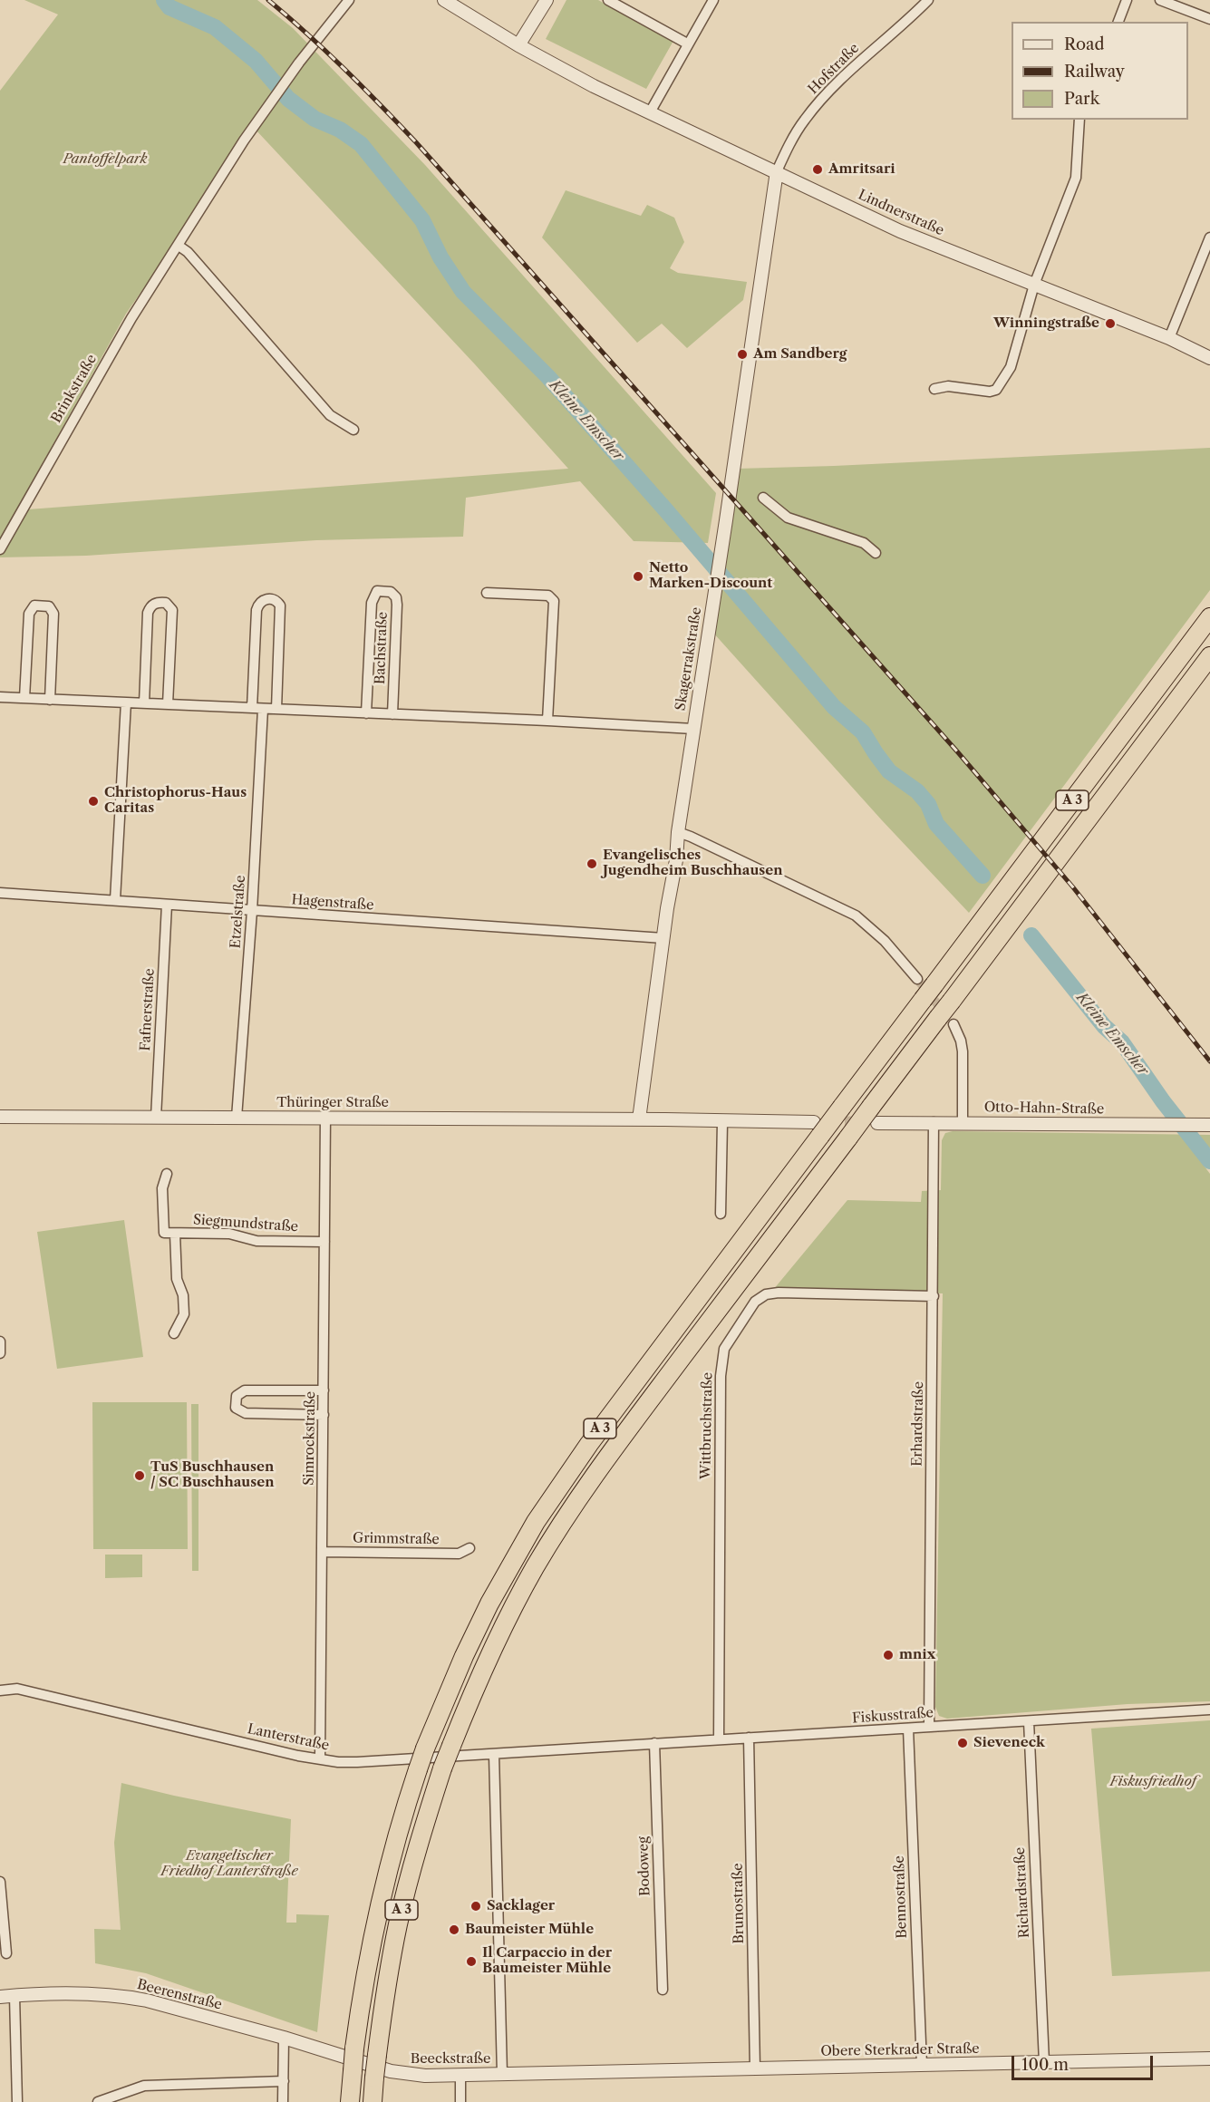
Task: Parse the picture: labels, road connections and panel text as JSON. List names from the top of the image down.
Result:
{
  "streets": {
    "highway": ["A 3"],
    "street": [
      "Hofstraße",
      "Lindnerstraße",
      "Brinkstraße",
      "Bachstraße",
      "Skagerrakstraße",
      "Hagenstraße",
      "Etzelstraße",
      "Fafnerstraße",
      "Thüringer Straße",
      "Otto-Hahn-Straße",
      "Siegmundstraße",
      "Erhardstraße",
      "Wittbruchstraße",
      "Simrockstraße",
      "Grimmstraße",
      "Fiskusstraße",
      "Lanterstraße",
      "Bodoweg",
      "Richardstraße",
      "Bennostraße",
      "Brunostraße",
      "Beerenstraße",
      "Obere Sterkrader Straße",
      "Beeckstraße"
    ]
  },
  "crossings": [
    ["Hofstraße", "Lindnerstraße"],
    ["Hofstraße", "Skagerrakstraße"],
    ["Lindnerstraße", "Skagerrakstraße"],
    ["Skagerrakstraße", "Hagenstraße"],
    ["Skagerrakstraße", "Thüringer Straße"],
    ["A 3", "Otto-Hahn-Straße"],
    ["Hagenstraße", "Etzelstraße"],
    ["Hagenstraße", "Fafnerstraße"],
    ["Etzelstraße", "Thüringer Straße"],
    ["Fafnerstraße", "Thüringer Straße"],
    ["Thüringer Straße", "Simrockstraße"],
    ["Otto-Hahn-Straße", "Erhardstraße"],
    ["Siegmundstraße", "Simrockstraße"],
    ["Erhardstraße", "Wittbruchstraße"],
    ["Erhardstraße", "Fiskusstraße"],
    ["Wittbruchstraße", "Fiskusstraße"],
    ["Simrockstraße", "Grimmstraße"],
    ["Simrockstraße", "Lanterstraße"],
    ["Fiskusstraße", "Lanterstraße"],
    ["Fiskusstraße", "Bodoweg"],
    ["Fiskusstraße", "Richardstraße"],
    ["Fiskusstraße", "Bennostraße"],
    ["Fiskusstraße", "Brunostraße"],
    ["Richardstraße", "Obere Sterkrader Straße"],
    ["Bennostraße", "Obere Sterkrader Straße"],
    ["Brunostraße", "Obere Sterkrader Straße"],
    ["Beerenstraße", "Beeckstraße"],
    ["Obere Sterkrader Straße", "Beeckstraße"]
  ],
  "water": ["Kleine Emscher"],
  "parks": ["Pantoffelpark", "Fiskusfriedhof", "Evangelischer Friedhof Lanterstraße"],
  "places": [
    "Amritsari",
    "Winningstraße",
    "Am Sandberg",
    "Netto Marken-Discount",
    "Christophorus-Haus Caritas",
    "Evangelisches Jugendheim Buschhausen",
    "TuS Buschhausen / SC Buschhausen",
    "mnix",
    "Sieveneck",
    "Sacklager",
    "Baumeister Mühle",
    "Il Carpaccio in der Baumeister Mühle"
  ],
  "legend": ["Road", "Railway", "Park"],
  "scale_bar": "100 m"
}
